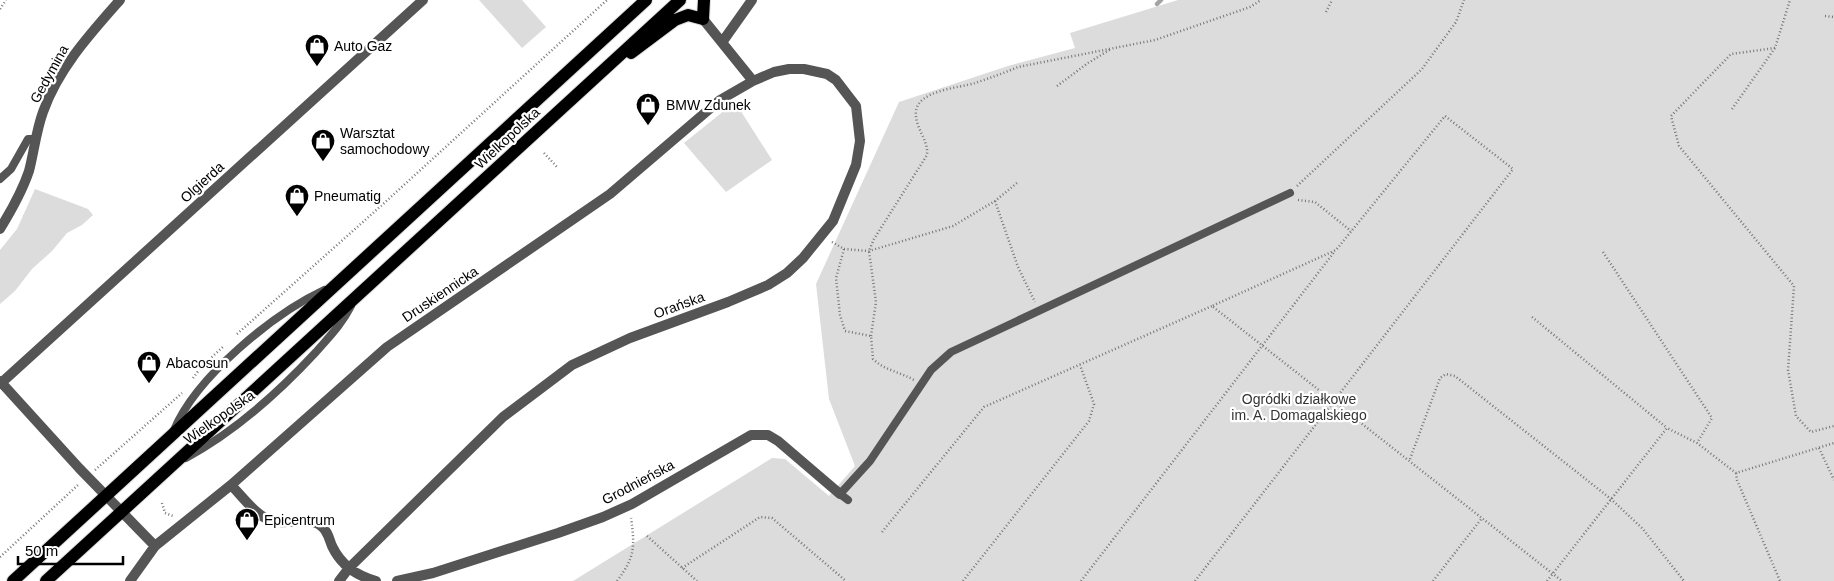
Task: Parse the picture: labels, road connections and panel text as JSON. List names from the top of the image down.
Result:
{
  "streets": {
    "main road": ["Wielkopolska"],
    "street": [
      "Gedymina",
      "Olgierda",
      "Druskiennicka",
      "Orańska",
      "Grodnieńska"
    ]
  },
  "crossings": [
    ["Druskiennicka", "Orańska"]
  ],
  "parks": ["Ogródki działkowe im. A. Domagalskiego"],
  "places": {
    "shop": [
      "Auto Gaz",
      "BMW Zdunek",
      "Warsztat samochodowy",
      "Pneumatig",
      "Abacosun",
      "Epicentrum"
    ]
  },
  "scale_bar": "50 m"
}
